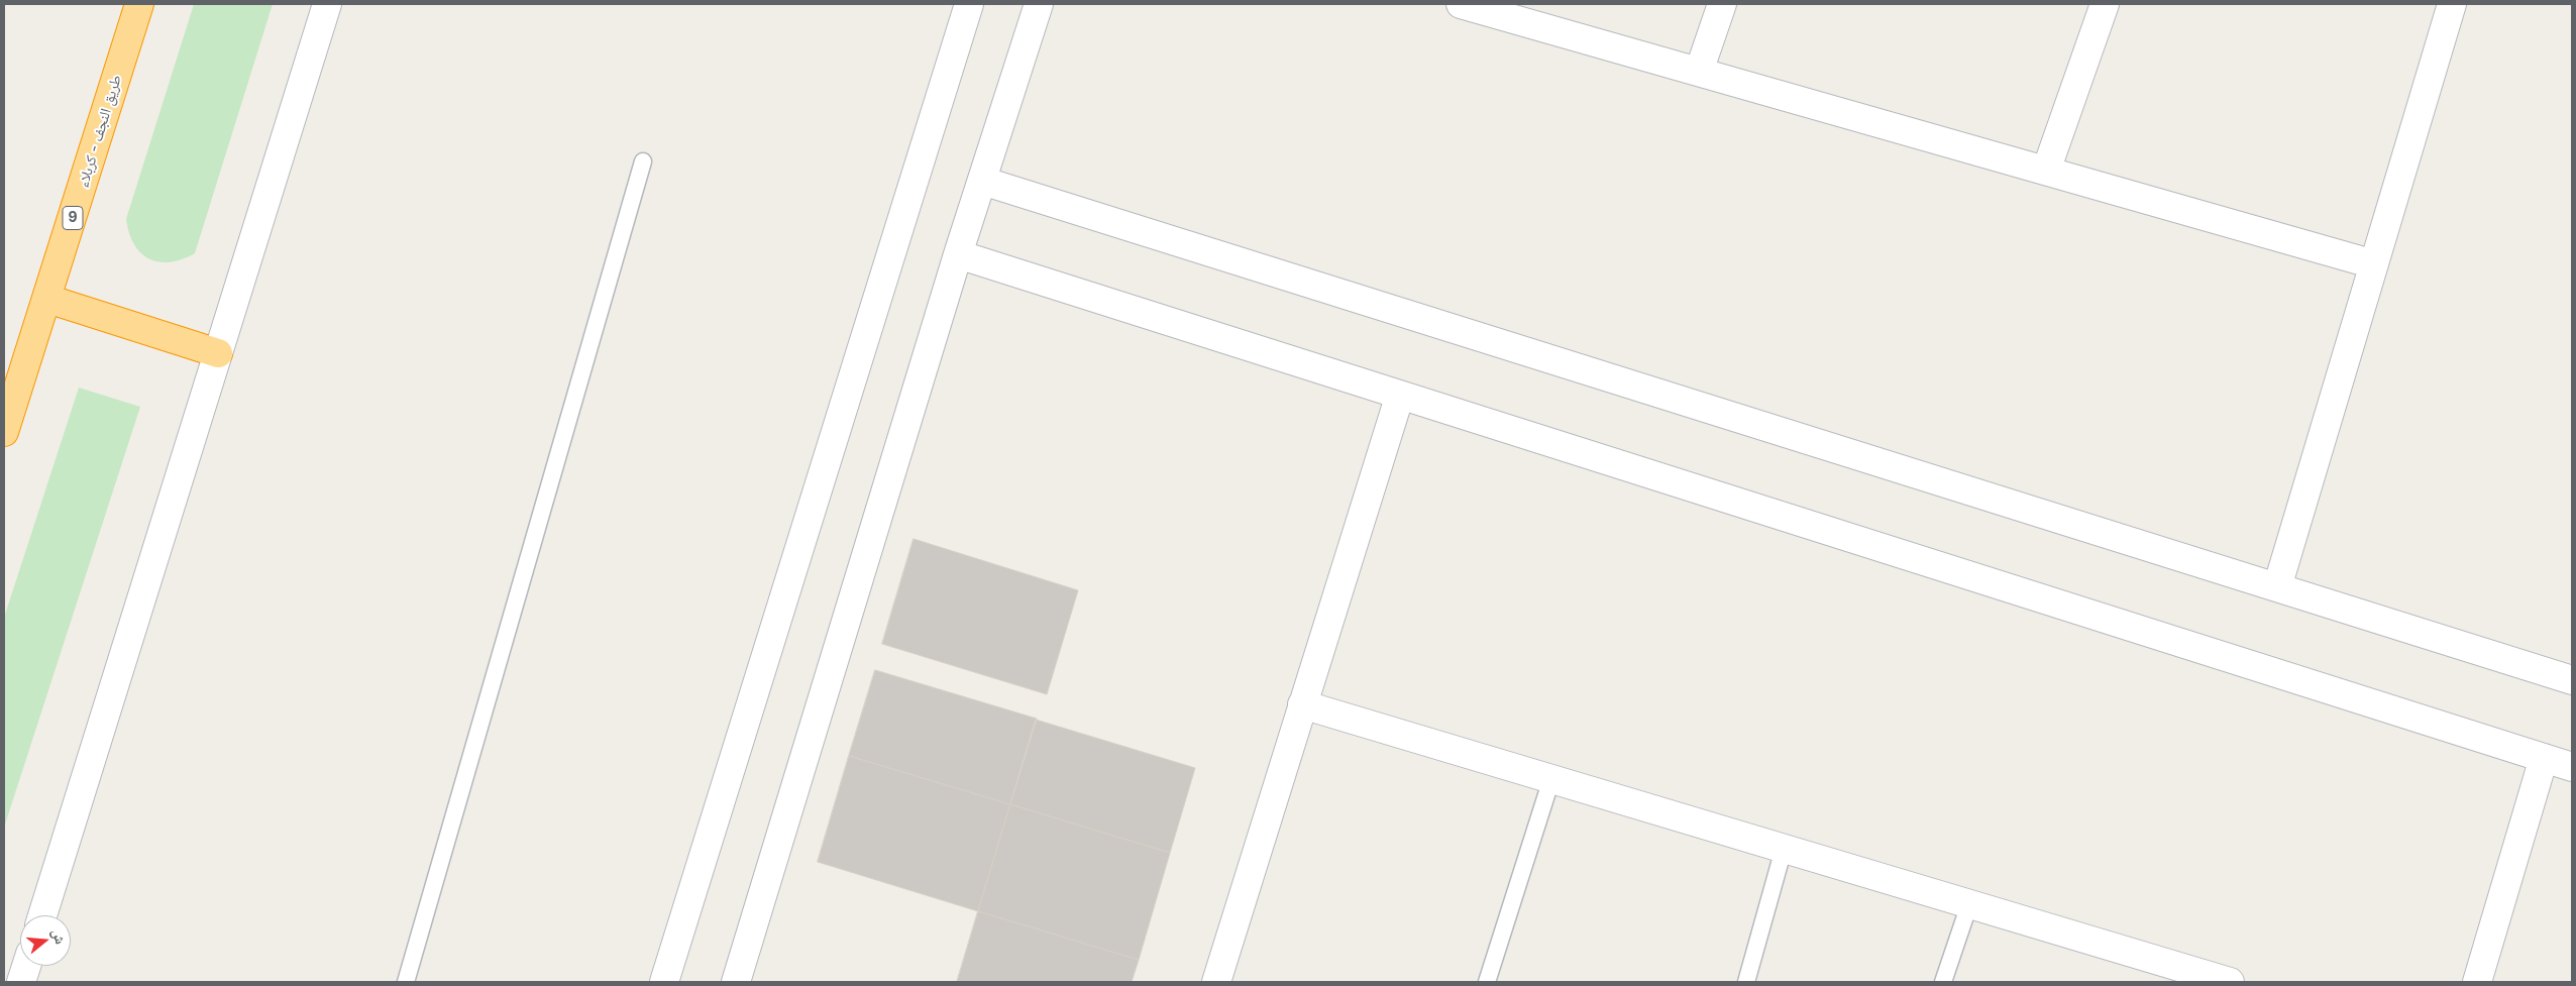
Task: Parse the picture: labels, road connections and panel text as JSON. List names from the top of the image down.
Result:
{
  "streets": {
    "highway": ["طريق النجف - كربلاء", "9"]
  },
  "north": "right"
}
